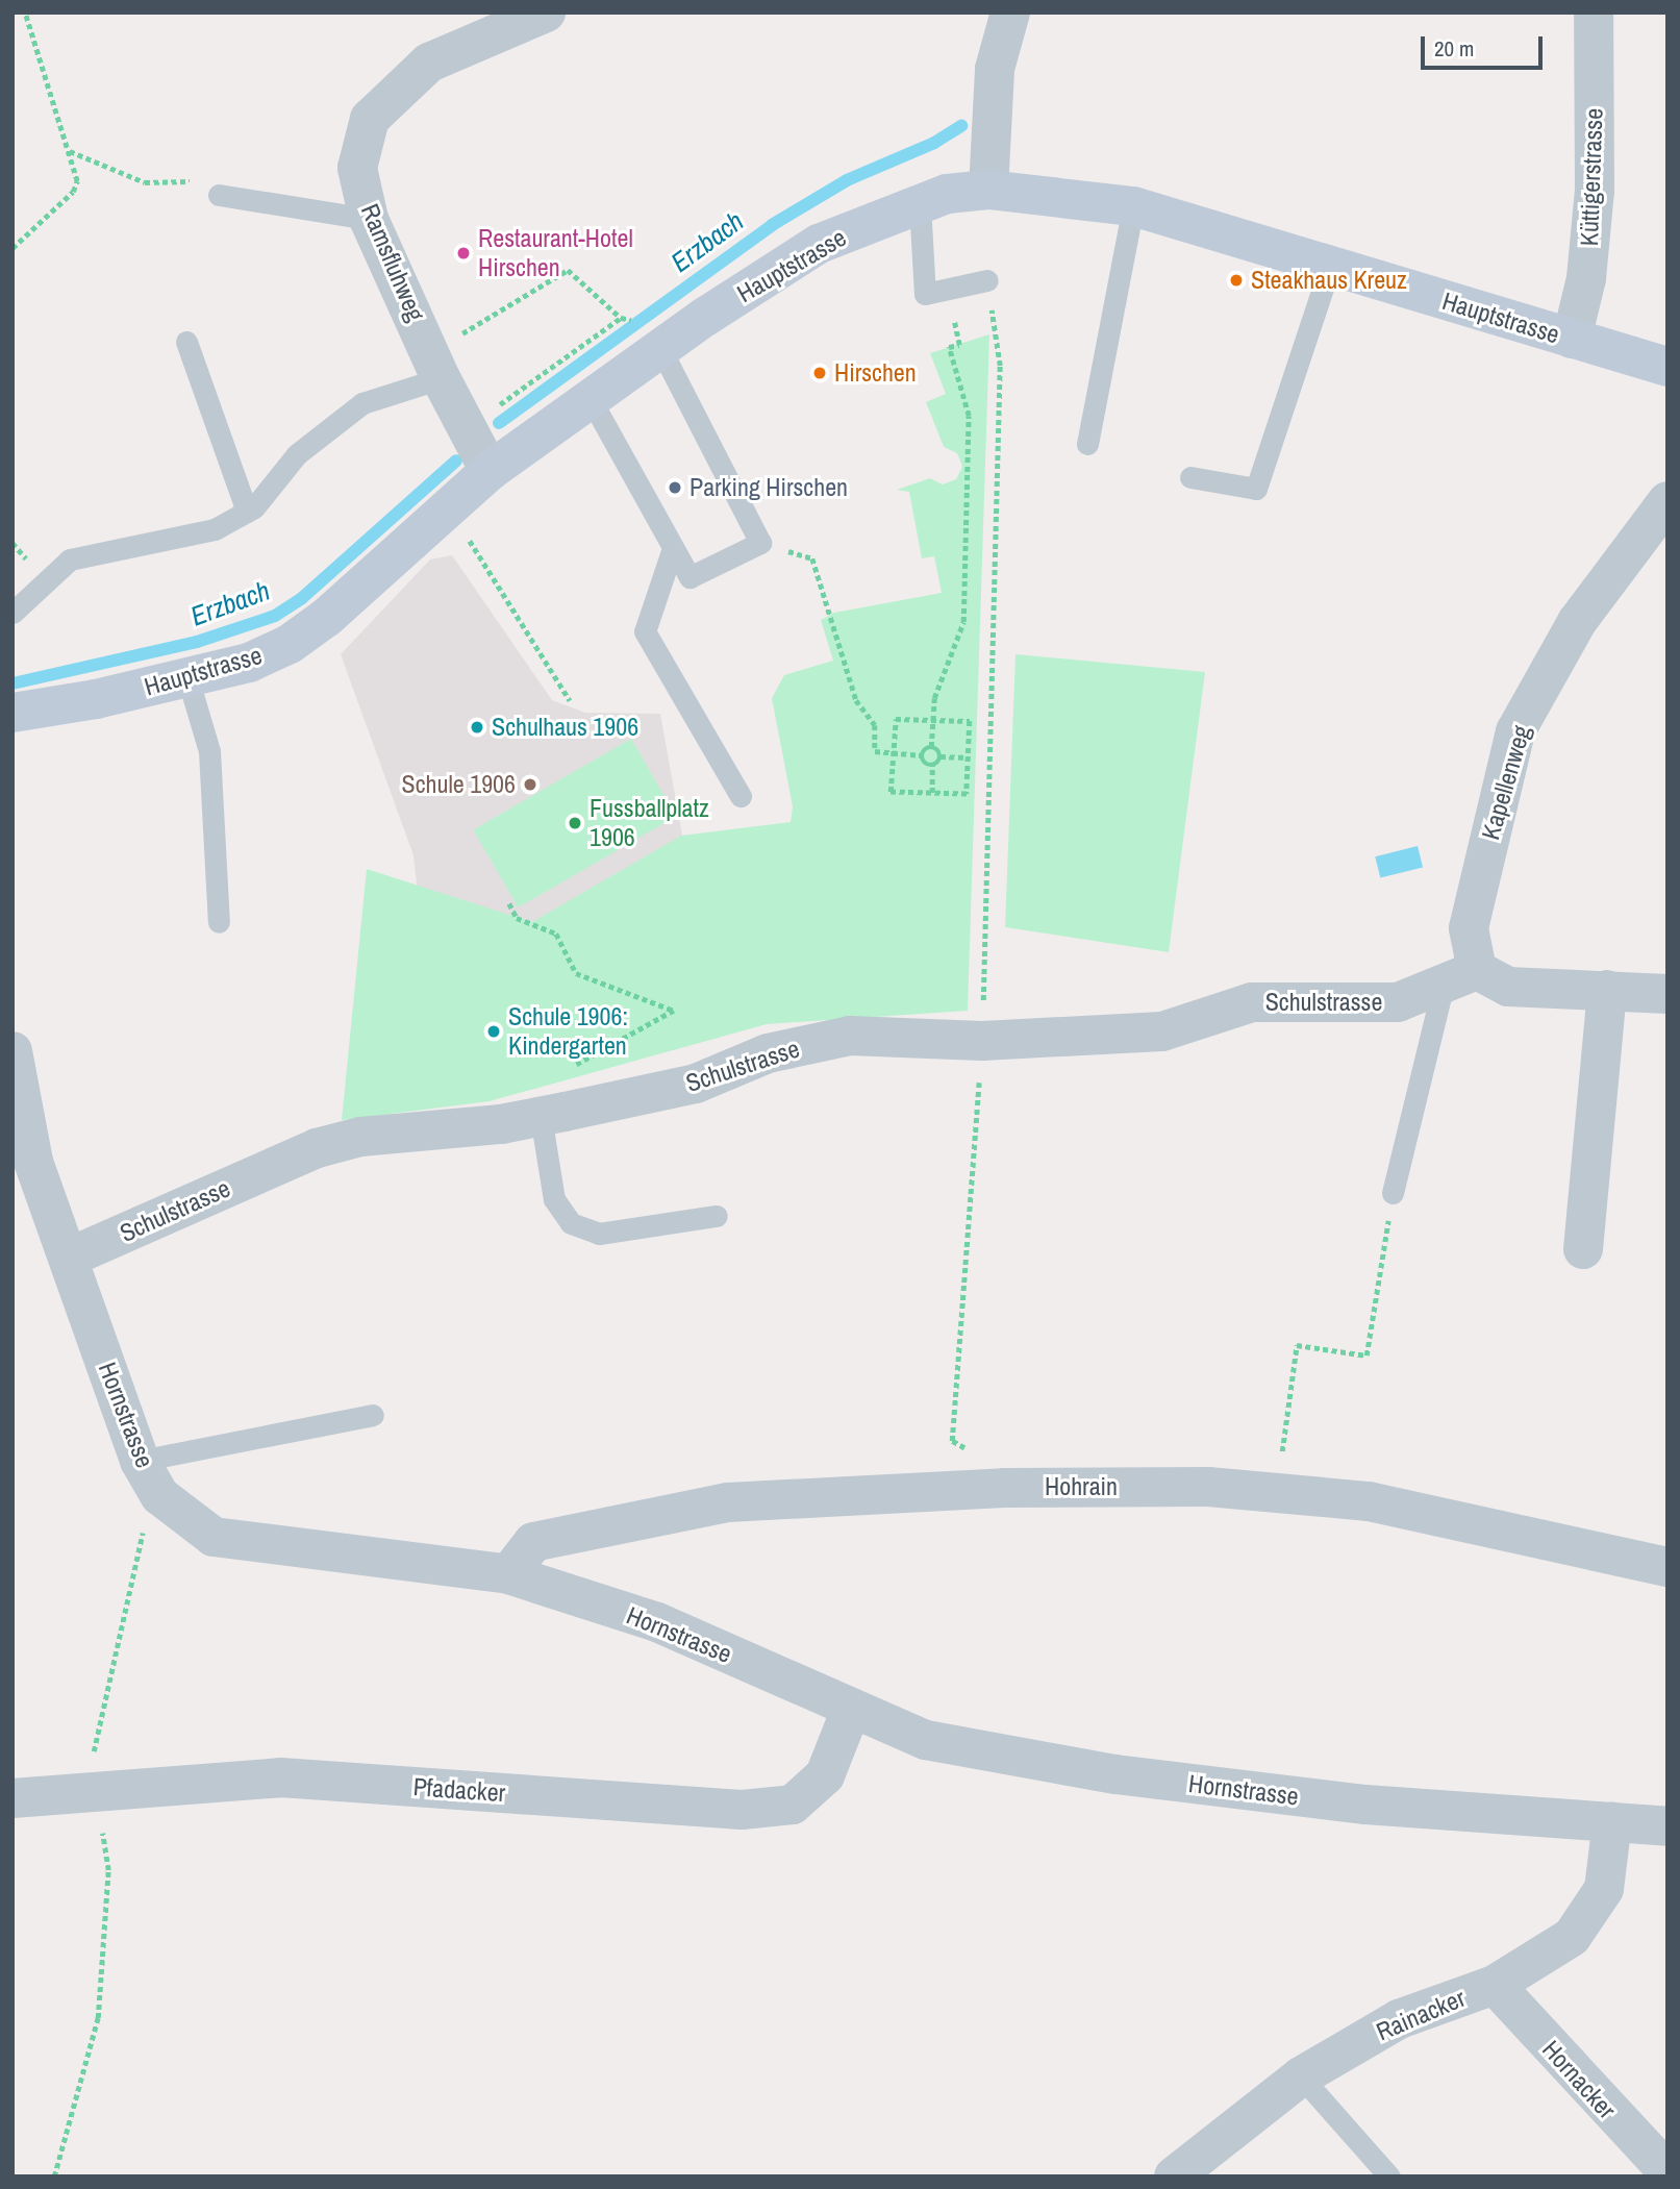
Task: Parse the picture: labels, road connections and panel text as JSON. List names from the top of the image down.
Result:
{
  "streets": {
    "main road": ["Hauptstrasse"],
    "street": [
      "Küttigerstrasse",
      "Ramsfluhweg",
      "Kapellenweg",
      "Schulstrasse",
      "Hornstrasse",
      "Hohrain",
      "Pfadacker",
      "Rainacker",
      "Hornacker"
    ]
  },
  "crossings": [
    ["Küttigerstrasse", "Hauptstrasse"],
    ["Ramsfluhweg", "Hauptstrasse"],
    ["Kapellenweg", "Schulstrasse"],
    ["Schulstrasse", "Hornstrasse"],
    ["Hornstrasse", "Hohrain"],
    ["Hornstrasse", "Pfadacker"],
    ["Hornstrasse", "Rainacker"],
    ["Rainacker", "Hornacker"]
  ],
  "water": ["Erzbach"],
  "places": [
    "Restaurant-Hotel Hirschen",
    "Steakhaus Kreuz",
    "Hirschen",
    "Parking Hirschen",
    "Schulhaus 1906",
    "Schule 1906",
    "Fussballplatz 1906",
    "Schule 1906: Kindergarten"
  ],
  "scale_bar": "20 m"
}
